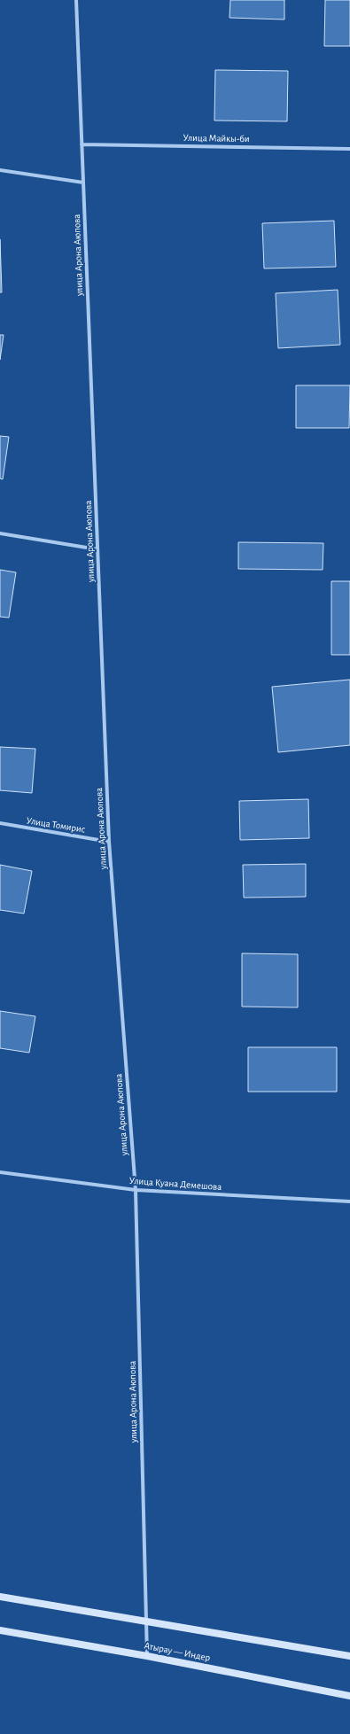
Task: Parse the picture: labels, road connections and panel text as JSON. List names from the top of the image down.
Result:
{
  "streets": {
    "main road": ["Атырау — Индер"],
    "street": [
      "Улица Майкы-би",
      "улица Арона Аюпова",
      "Улица Томирис",
      "Улица Куана Демешова"
    ]
  },
  "crossings": [
    ["Улица Майкы-би", "улица Арона Аюпова"],
    ["улица Арона Аюпова", "Улица Томирис"],
    ["улица Арона Аюпова", "Улица Куана Демешова"],
    ["улица Арона Аюпова", "Атырау — Индер"]
  ]
}
